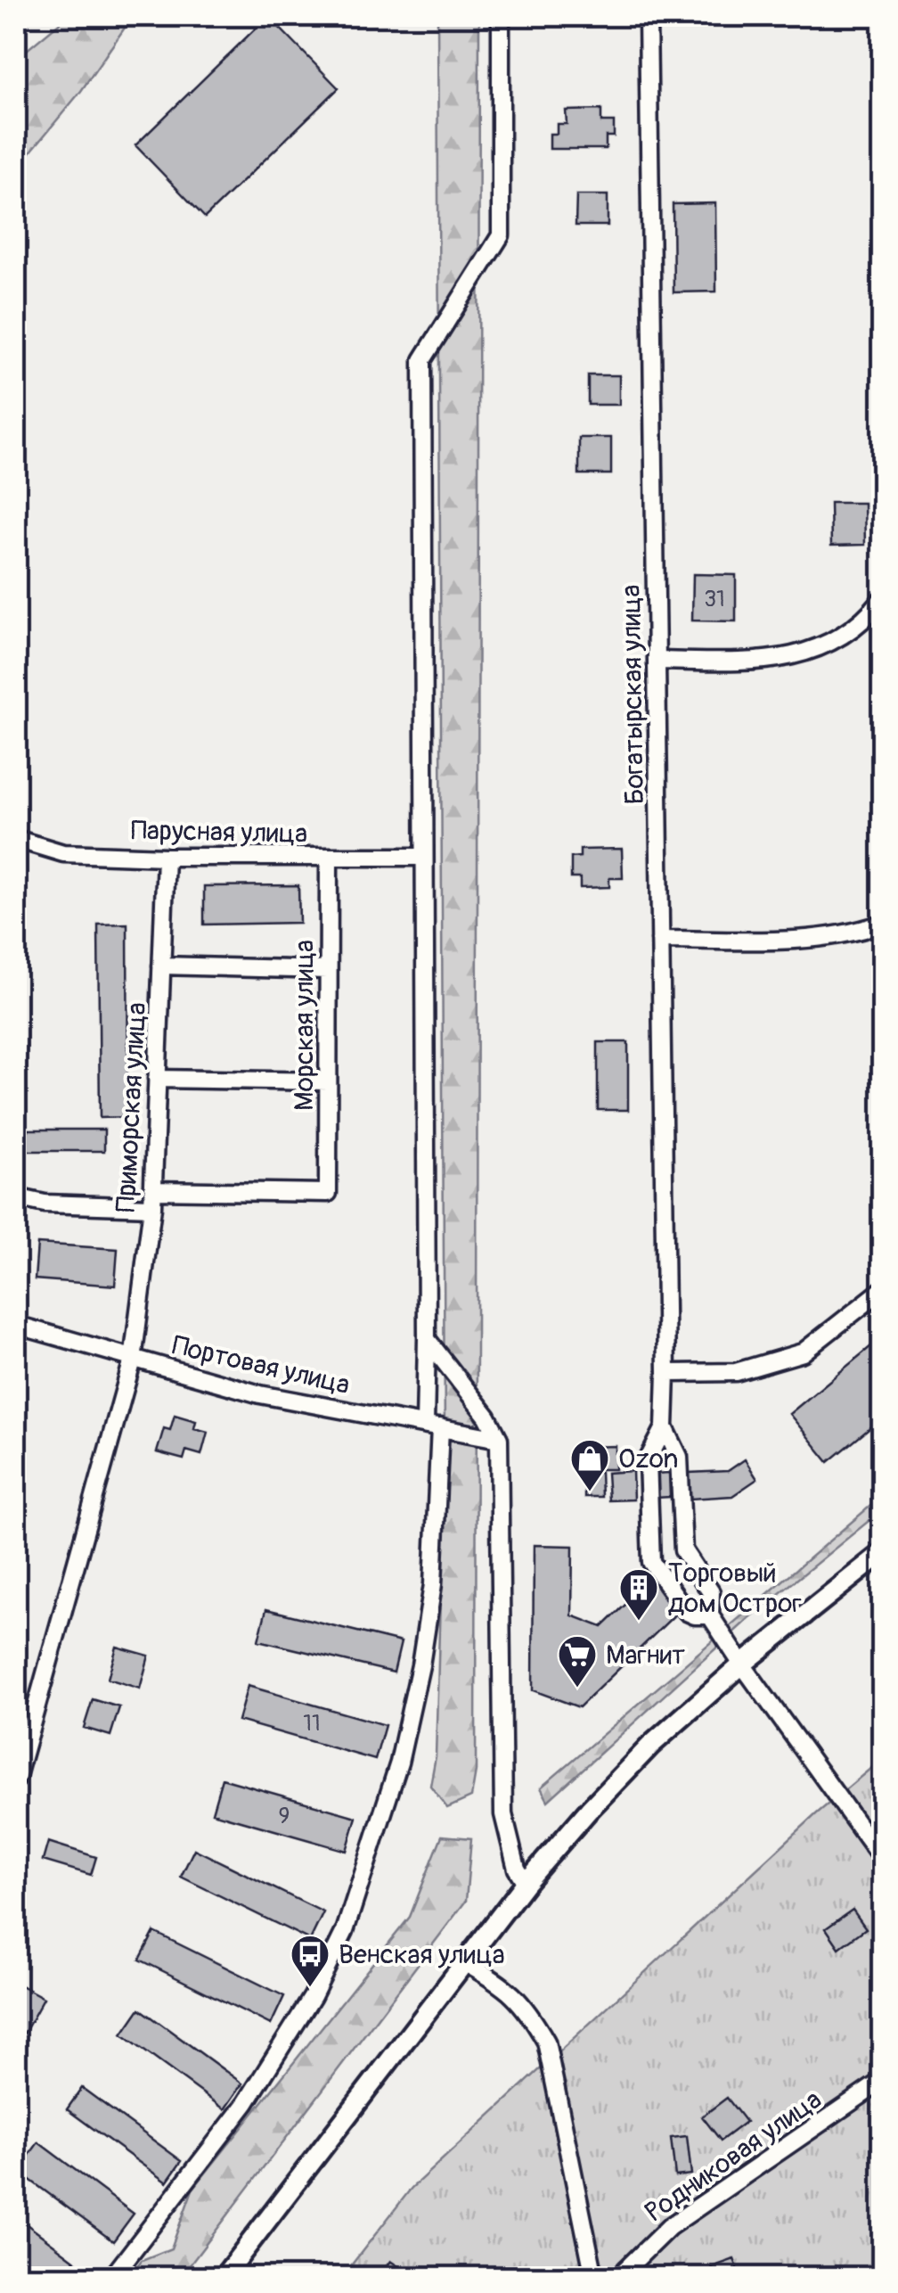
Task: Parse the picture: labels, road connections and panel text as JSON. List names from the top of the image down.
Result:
{
  "streets": {
    "street": [
      "Богатырская улица",
      "Парусная улица",
      "Морская улица",
      "Приморская улица",
      "Портовая улица",
      "Родниковая улица"
    ]
  },
  "crossings": [
    ["Парусная улица", "Морская улица"],
    ["Парусная улица", "Приморская улица"],
    ["Морская улица", "Приморская улица"],
    ["Приморская улица", "Портовая улица"]
  ],
  "places": {
    "shop": ["Ozon"],
    "building": ["Торговый дом Острог"],
    "supermarket": ["Магнит"],
    "bus stop": ["Венская улица"]
  },
  "house_numbers": ["31", "11", "9"]
}
